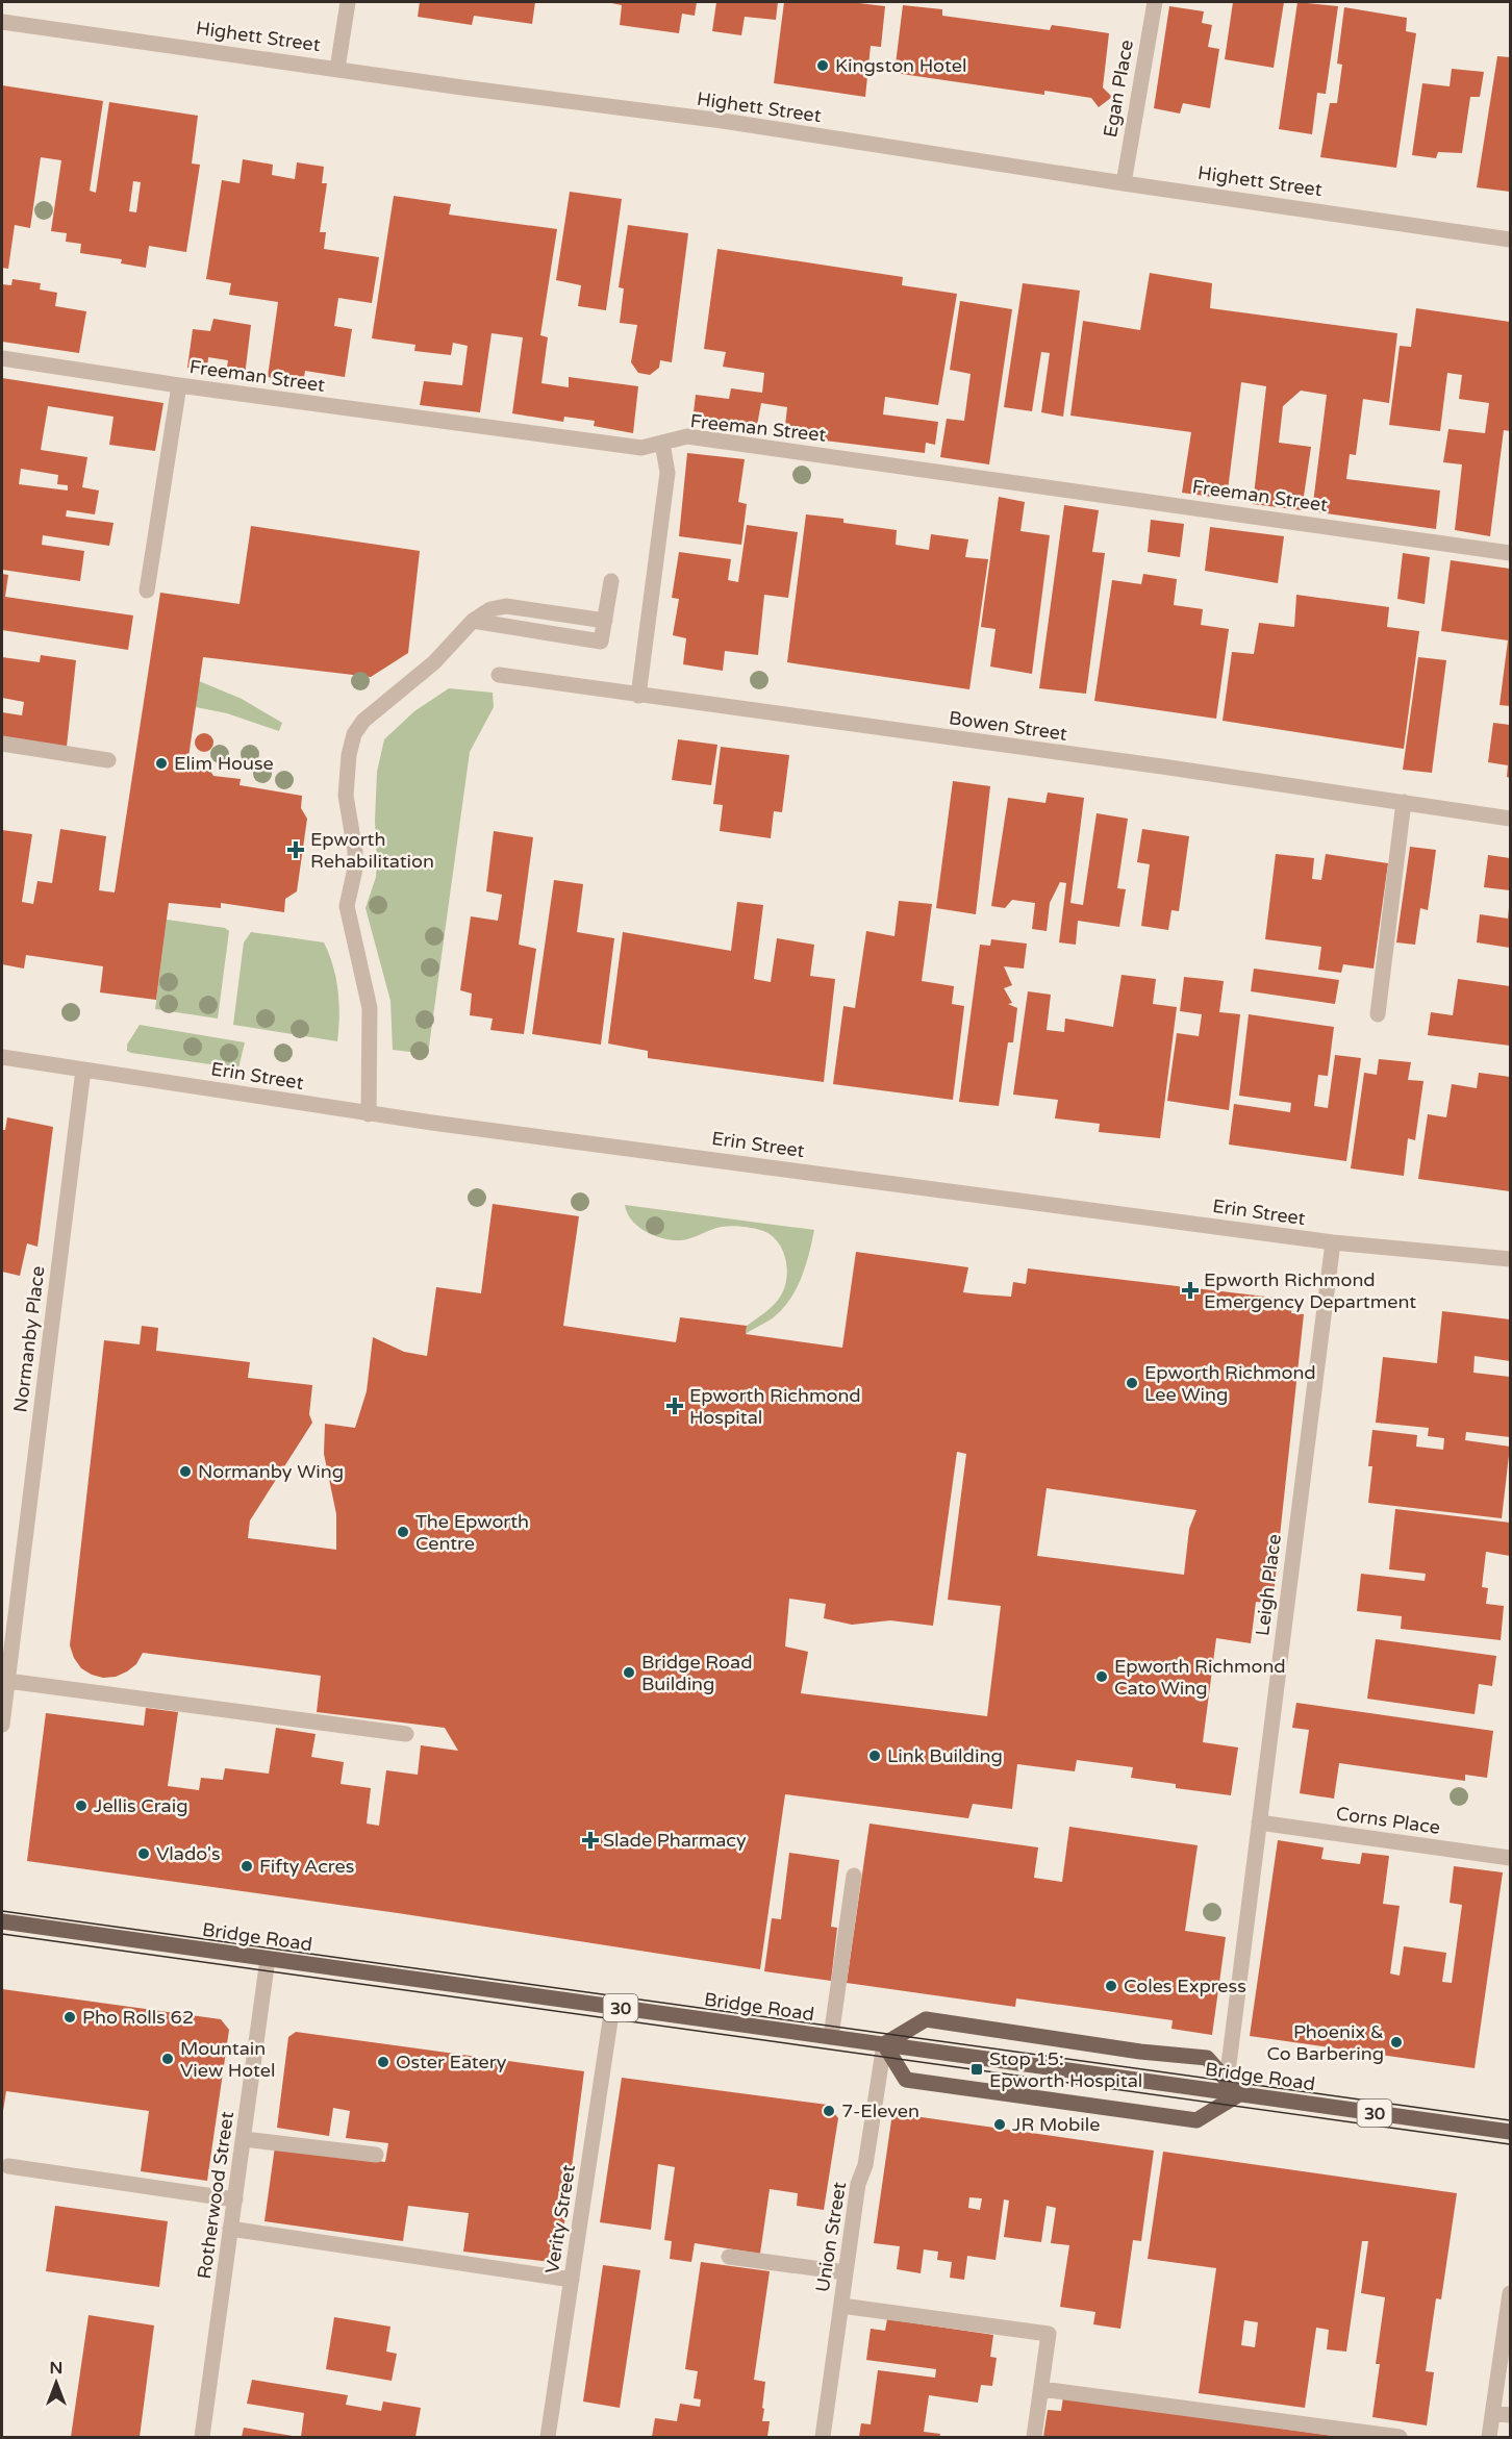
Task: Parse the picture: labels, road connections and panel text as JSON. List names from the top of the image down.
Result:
{
  "streets": {
    "main road": ["Bridge Road", "30"],
    "street": [
      "Highett Street",
      "Egan Place",
      "Freeman Street",
      "Bowen Street",
      "Erin Street",
      "Normanby Place",
      "Leigh Place",
      "Corns Place",
      "Rotherwood Street",
      "Verity Street",
      "Union Street"
    ]
  },
  "crossings": [
    ["Highett Street", "Egan Place"],
    ["Erin Street", "Normanby Place"],
    ["Erin Street", "Leigh Place"],
    ["Leigh Place", "Corns Place"],
    ["Bridge Road", "Rotherwood Street"],
    ["Bridge Road", "Verity Street"],
    ["Bridge Road", "Union Street"]
  ],
  "places": {
    "other": [
      "Kingston Hotel",
      "Elim House",
      "Epworth Richmond Lee Wing",
      "Normanby Wing",
      "The Epworth Centre",
      "Bridge Road Building",
      "Epworth Richmond Cato Wing",
      "Link Building",
      "Jellis Craig",
      "Vlado's",
      "Fifty Acres",
      "Coles Express",
      "Pho Rolls 62",
      "Phoenix & Co Barbering",
      "Mountain View Hotel",
      "Oster Eatery",
      "7-Eleven",
      "JR Mobile"
    ],
    "health": [
      "Epworth Rehabilitation",
      "Epworth Richmond Emergency Department",
      "Epworth Richmond Hospital",
      "Slade Pharmacy"
    ],
    "transit": ["Stop 15: Epworth Hospital"]
  },
  "north": "top"
}
